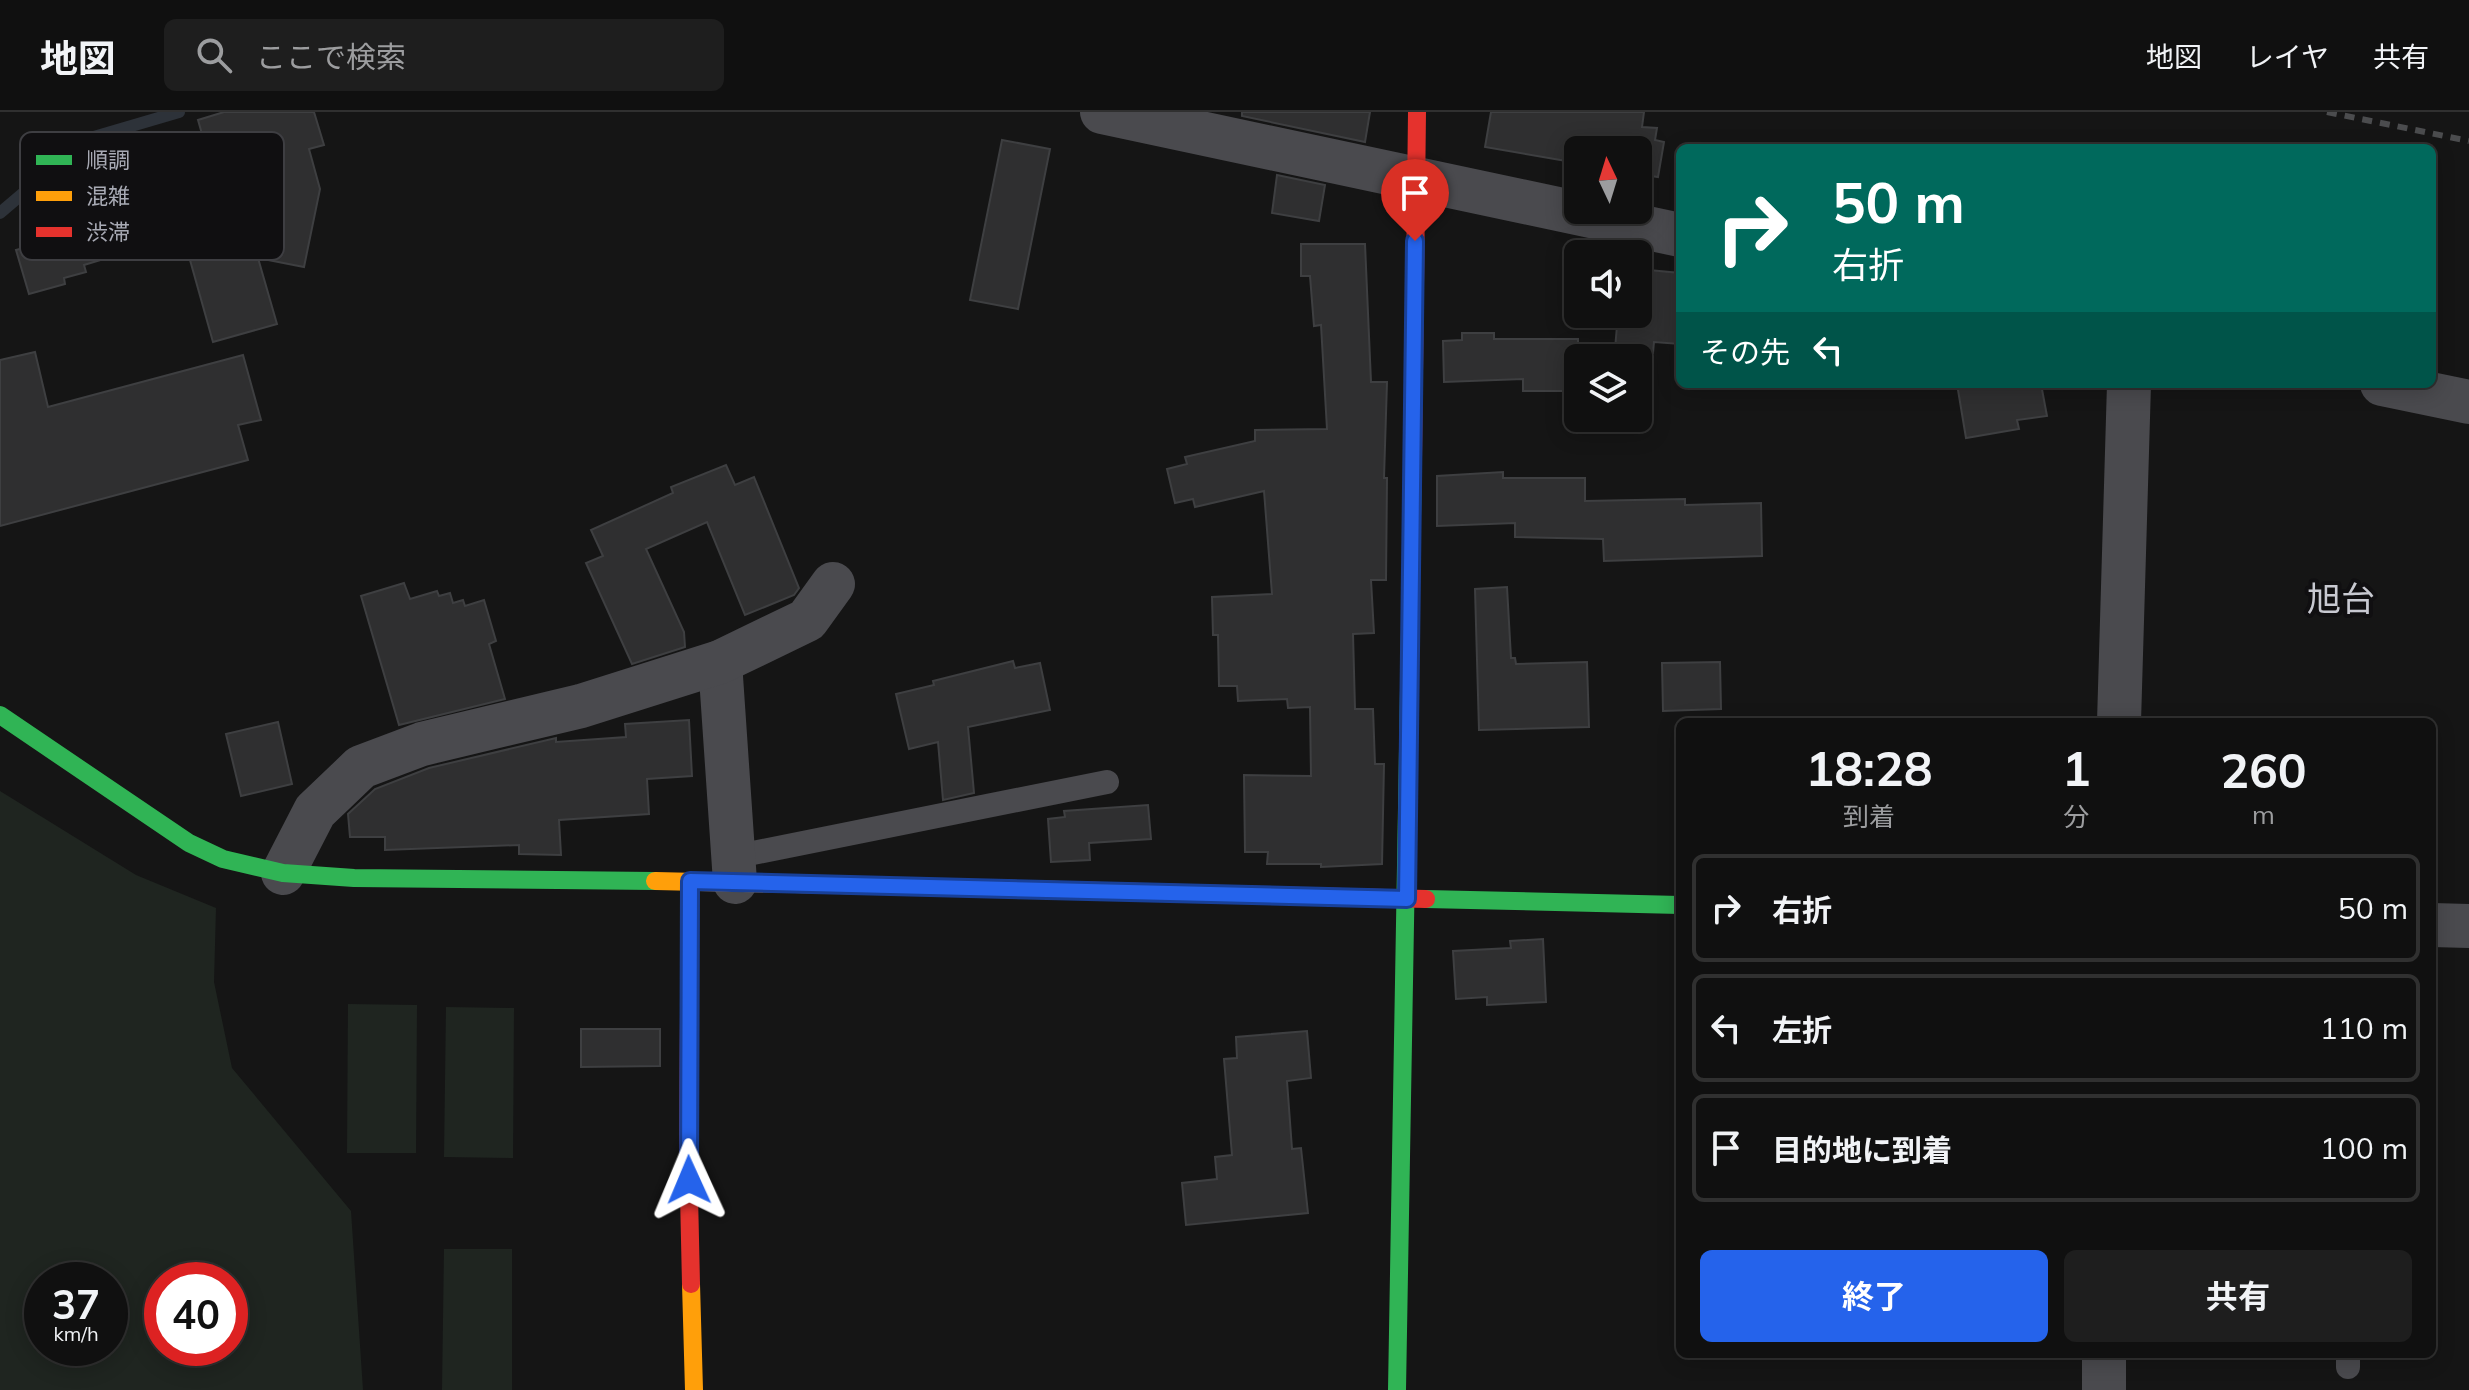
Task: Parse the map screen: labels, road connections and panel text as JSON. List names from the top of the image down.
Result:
{
  "districts": ["旭台"],
  "legend": ["順調", "混雑", "渋滞"],
  "north": "top",
  "page": {
    "header": "地図",
    "search": "ここで検索",
    "nav": ["地図", "レイヤ", "共有"],
    "turn": ["50 m", "右折"],
    "then": "その先",
    "eta": [
      "18:28",
      "到着",
      "1",
      "分",
      "260",
      "m"
    ],
    "list": [
      {
        "name": "右折",
        "value": "50 m"
      },
      {
        "name": "左折",
        "value": "110 m"
      },
      {
        "name": "目的地に到着",
        "value": "100 m"
      }
    ],
    "buttons": ["終了", "共有"],
    "speed": "37 km/h",
    "limit": "40"
  }
}
